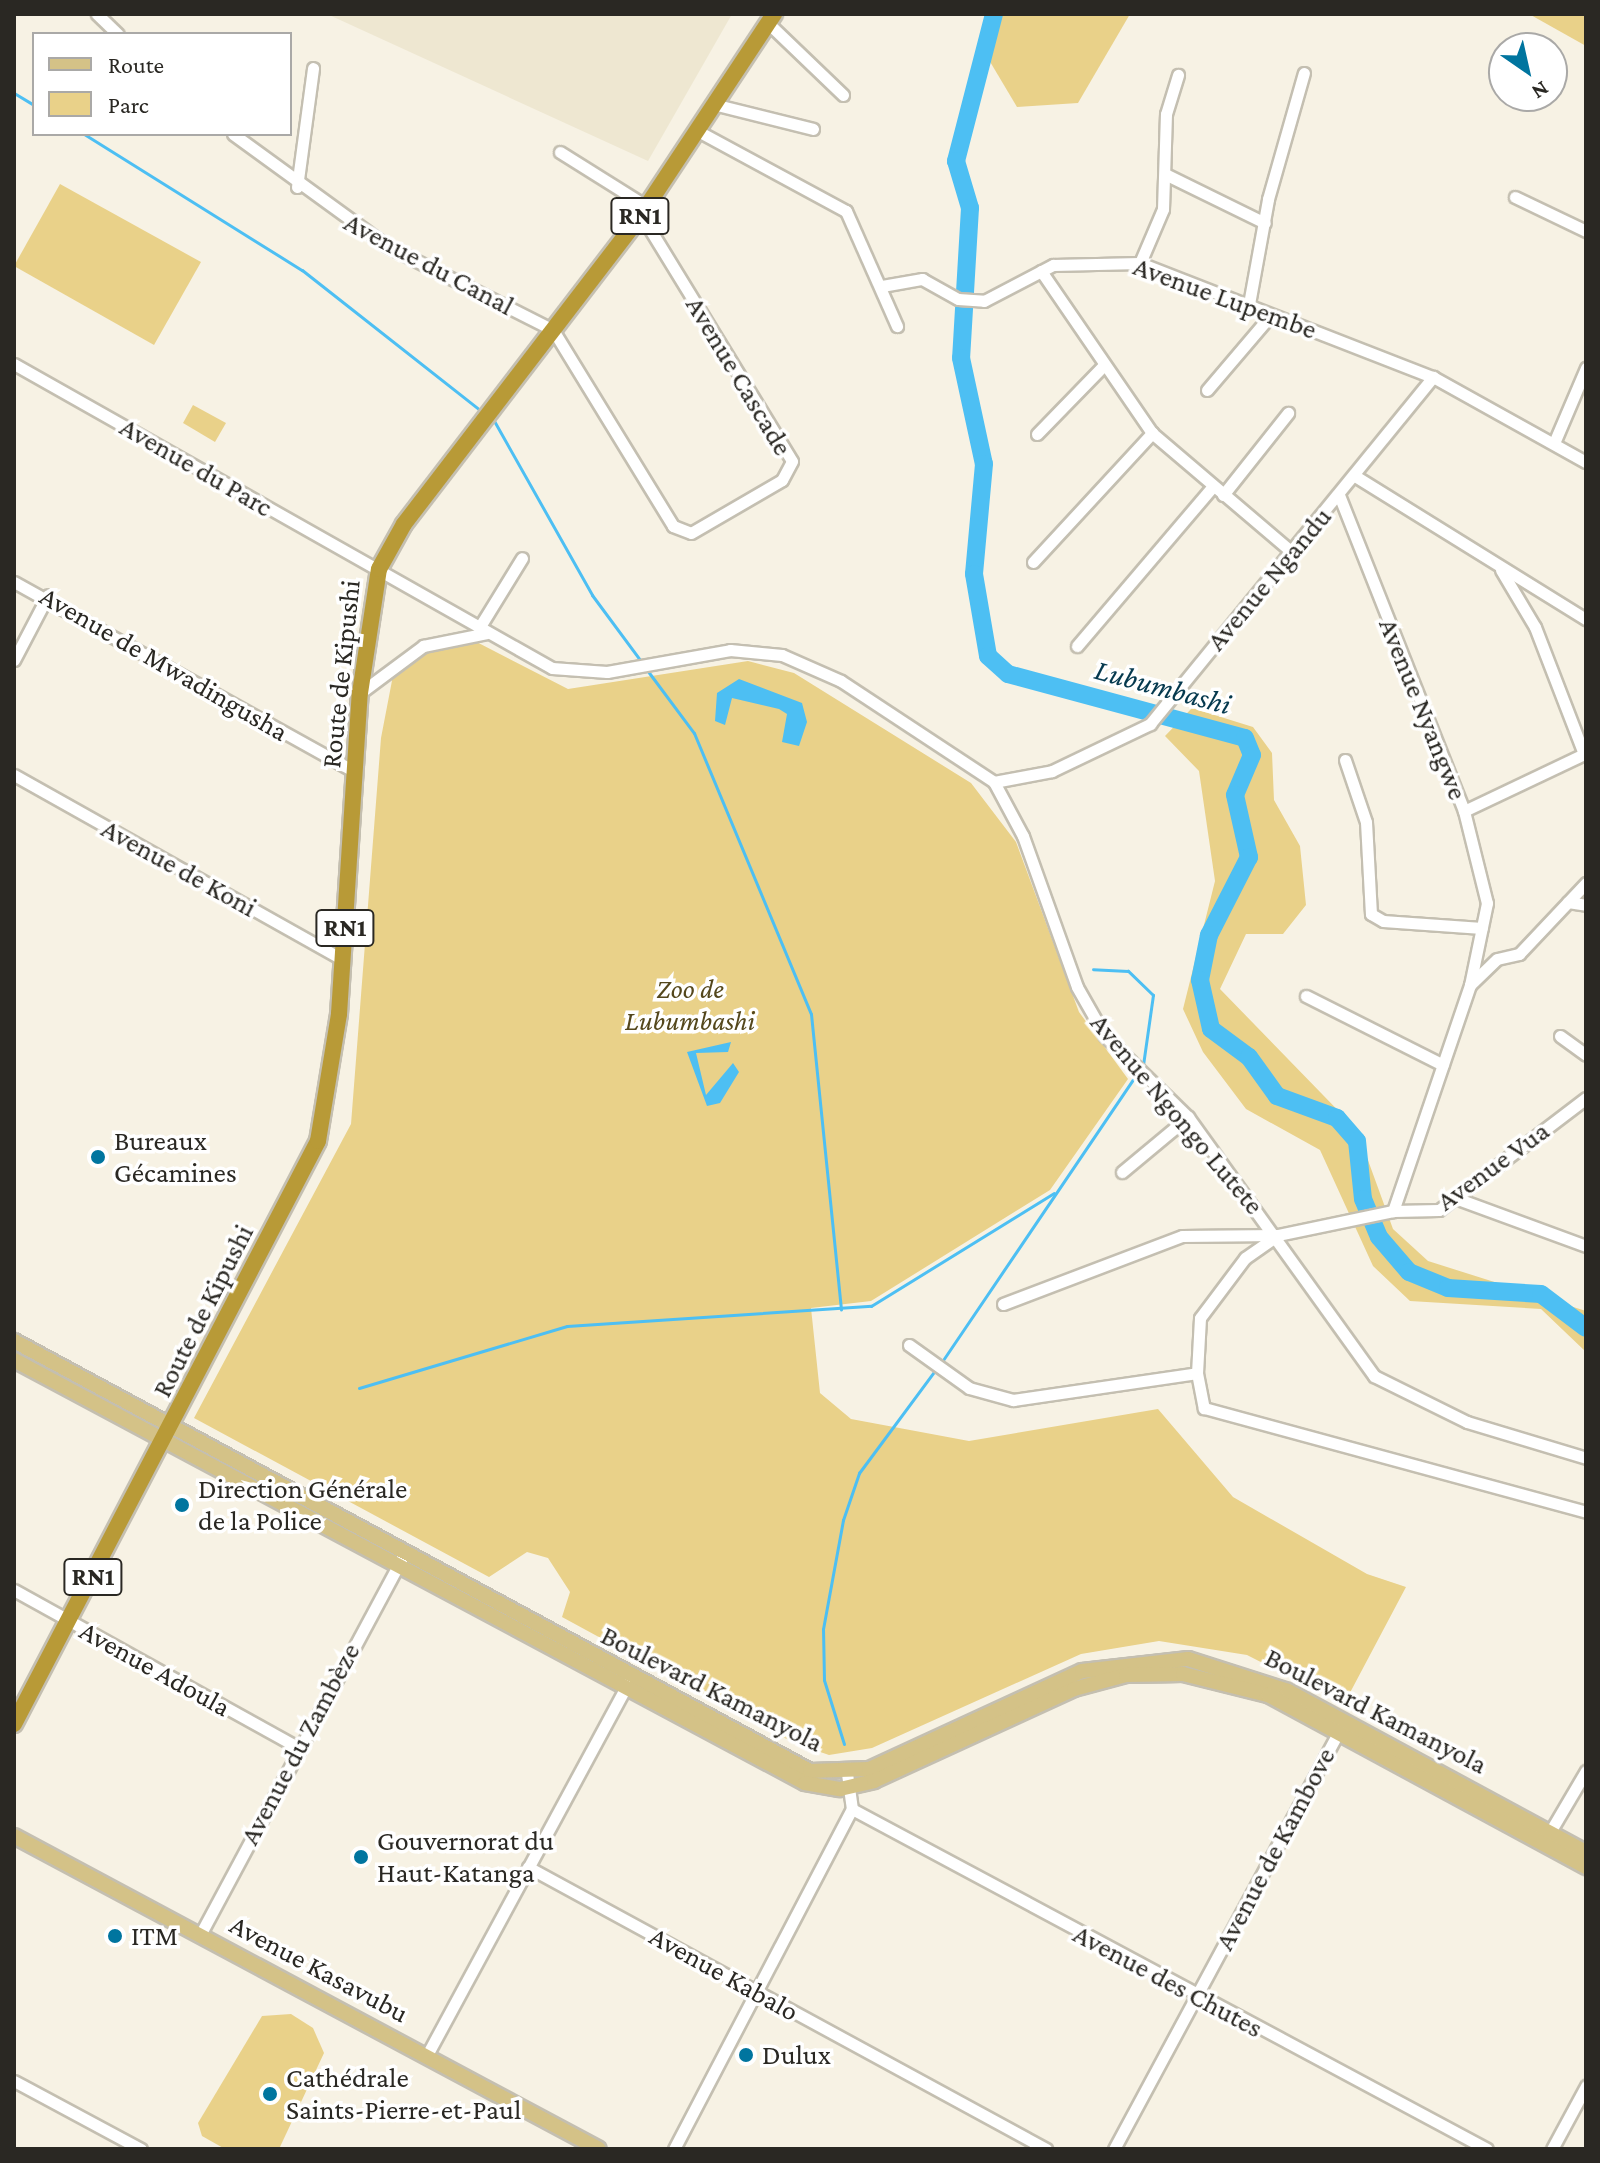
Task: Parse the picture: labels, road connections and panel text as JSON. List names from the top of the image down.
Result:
{
  "streets": {
    "highway": ["RN1", "Route de Kipushi"],
    "main road": ["Boulevard Kamanyola", "Avenue Kasavubu"],
    "street": [
      "Avenue du Canal",
      "Avenue Lupembe",
      "Avenue Cascade",
      "Avenue du Parc",
      "Avenue Ngandu",
      "Avenue de Mwadingusha",
      "Avenue Nyangwe",
      "Avenue de Koni",
      "Avenue Ngongo Lutete",
      "Avenue Vua",
      "Avenue Adoula",
      "Avenue du Zambèze",
      "Avenue de Kambove",
      "Avenue Kabalo",
      "Avenue des Chutes"
    ]
  },
  "crossings": [
    ["RN1", "Route de Kipushi"],
    ["RN1", "Avenue Adoula"],
    ["RN1", "Boulevard Kamanyola"],
    ["Avenue du Canal", "Avenue Cascade"],
    ["Avenue du Canal", "Route de Kipushi"],
    ["Avenue Lupembe", "Avenue Ngandu"],
    ["Avenue Cascade", "Route de Kipushi"],
    ["Avenue du Parc", "Route de Kipushi"],
    ["Avenue du Parc", "Avenue Ngongo Lutete"],
    ["Avenue Ngandu", "Avenue Nyangwe"],
    ["Avenue Ngandu", "Avenue Ngongo Lutete"],
    ["Avenue de Mwadingusha", "Route de Kipushi"],
    ["Route de Kipushi", "Avenue de Koni"],
    ["Route de Kipushi", "Boulevard Kamanyola"],
    ["Avenue Nyangwe", "Avenue Vua"],
    ["Avenue Ngongo Lutete", "Avenue Vua"],
    ["Avenue Adoula", "Avenue du Zambèze"],
    ["Boulevard Kamanyola", "Avenue du Zambèze"],
    ["Boulevard Kamanyola", "Avenue de Kambove"],
    ["Avenue du Zambèze", "Avenue Kasavubu"],
    ["Avenue de Kambove", "Avenue des Chutes"]
  ],
  "water": ["Lubumbashi"],
  "parks": ["Zoo de Lubumbashi"],
  "places": [
    "Bureaux Gécamines",
    "Direction Générale de la Police",
    "Gouvernorat du Haut-Katanga",
    "ITM",
    "Dulux",
    "Cathédrale Saints-Pierre-et-Paul"
  ],
  "legend": ["Route", "Parc"],
  "north": "bottom right"
}
